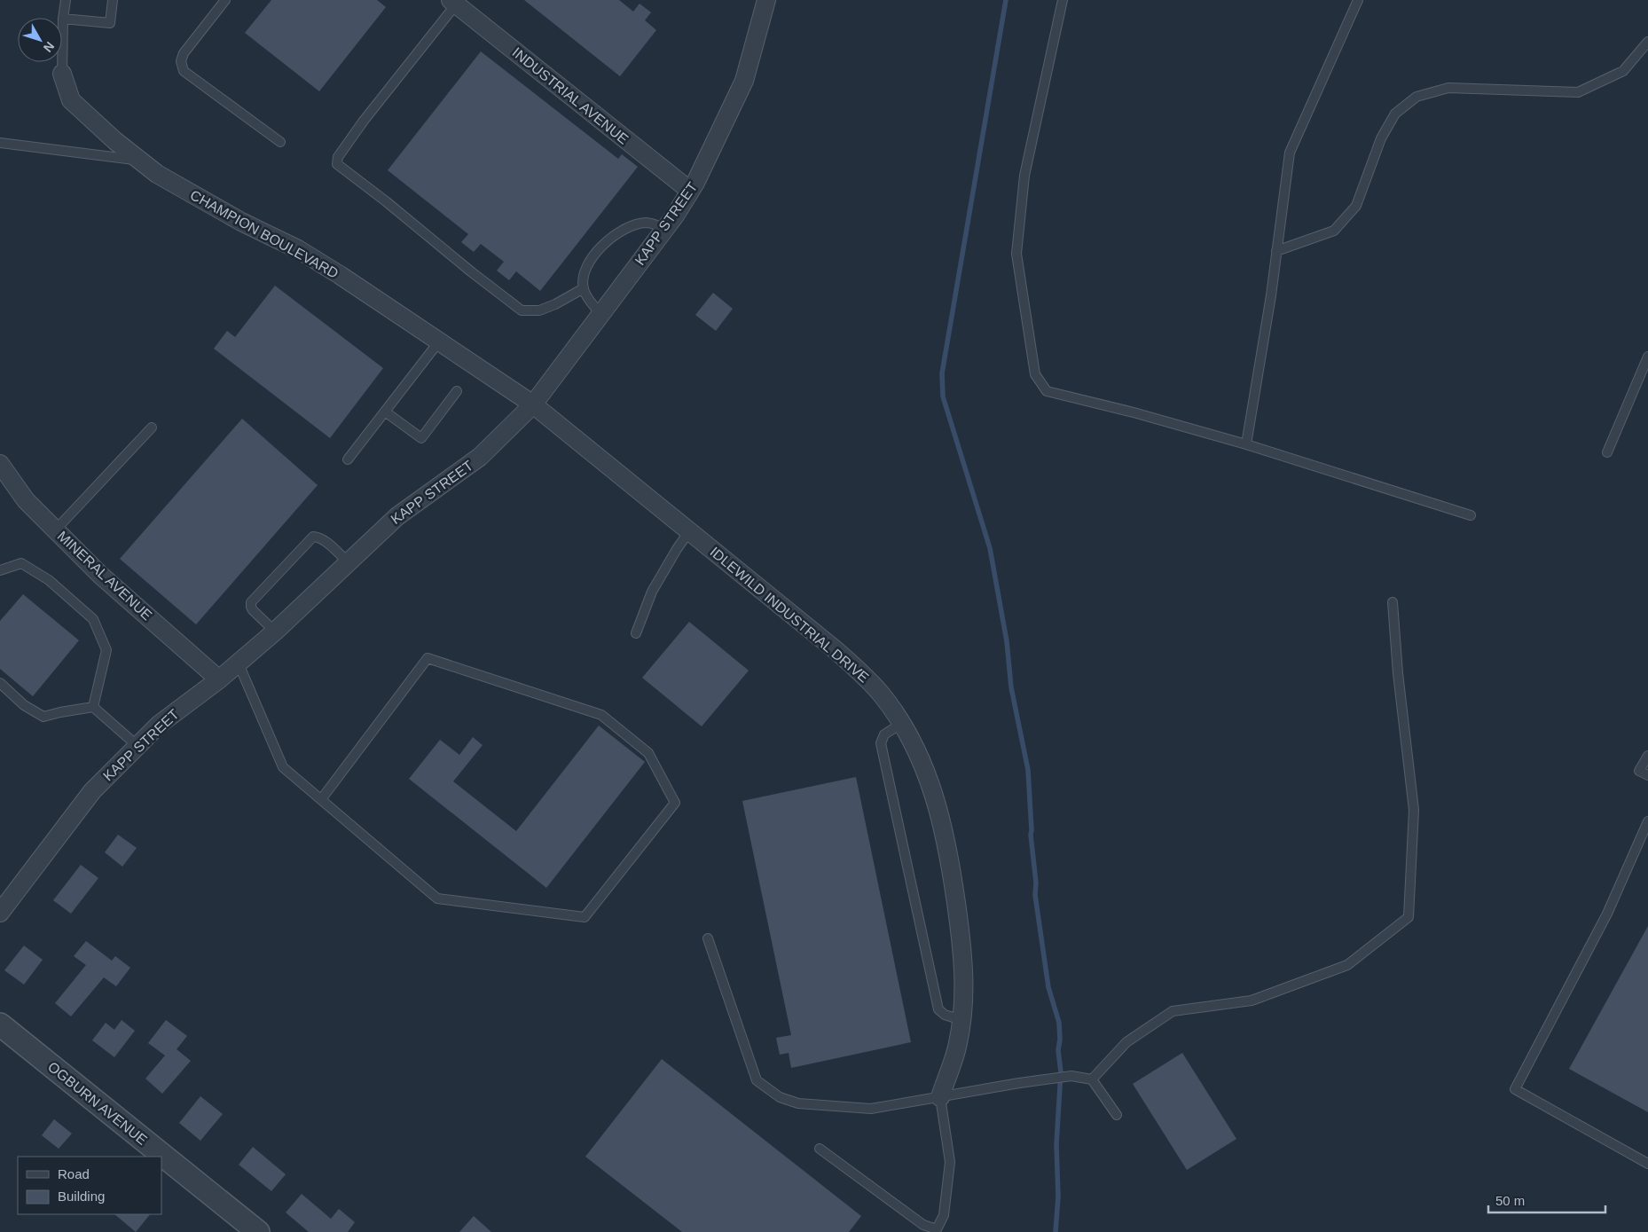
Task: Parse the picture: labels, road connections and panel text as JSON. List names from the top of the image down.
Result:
{
  "streets": {
    "street": [
      "INDUSTRIAL AVENUE",
      "KAPP STREET",
      "CHAMPION BOULEVARD",
      "MINERAL AVENUE",
      "IDLEWILD INDUSTRIAL DRIVE",
      "OGBURN AVENUE"
    ]
  },
  "crossings": [
    ["INDUSTRIAL AVENUE", "KAPP STREET"],
    ["KAPP STREET", "CHAMPION BOULEVARD"],
    ["KAPP STREET", "MINERAL AVENUE"],
    ["KAPP STREET", "IDLEWILD INDUSTRIAL DRIVE"],
    ["CHAMPION BOULEVARD", "IDLEWILD INDUSTRIAL DRIVE"]
  ],
  "legend": ["Road", "Building"],
  "scale_bar": "50 m",
  "north": "bottom right"
}
